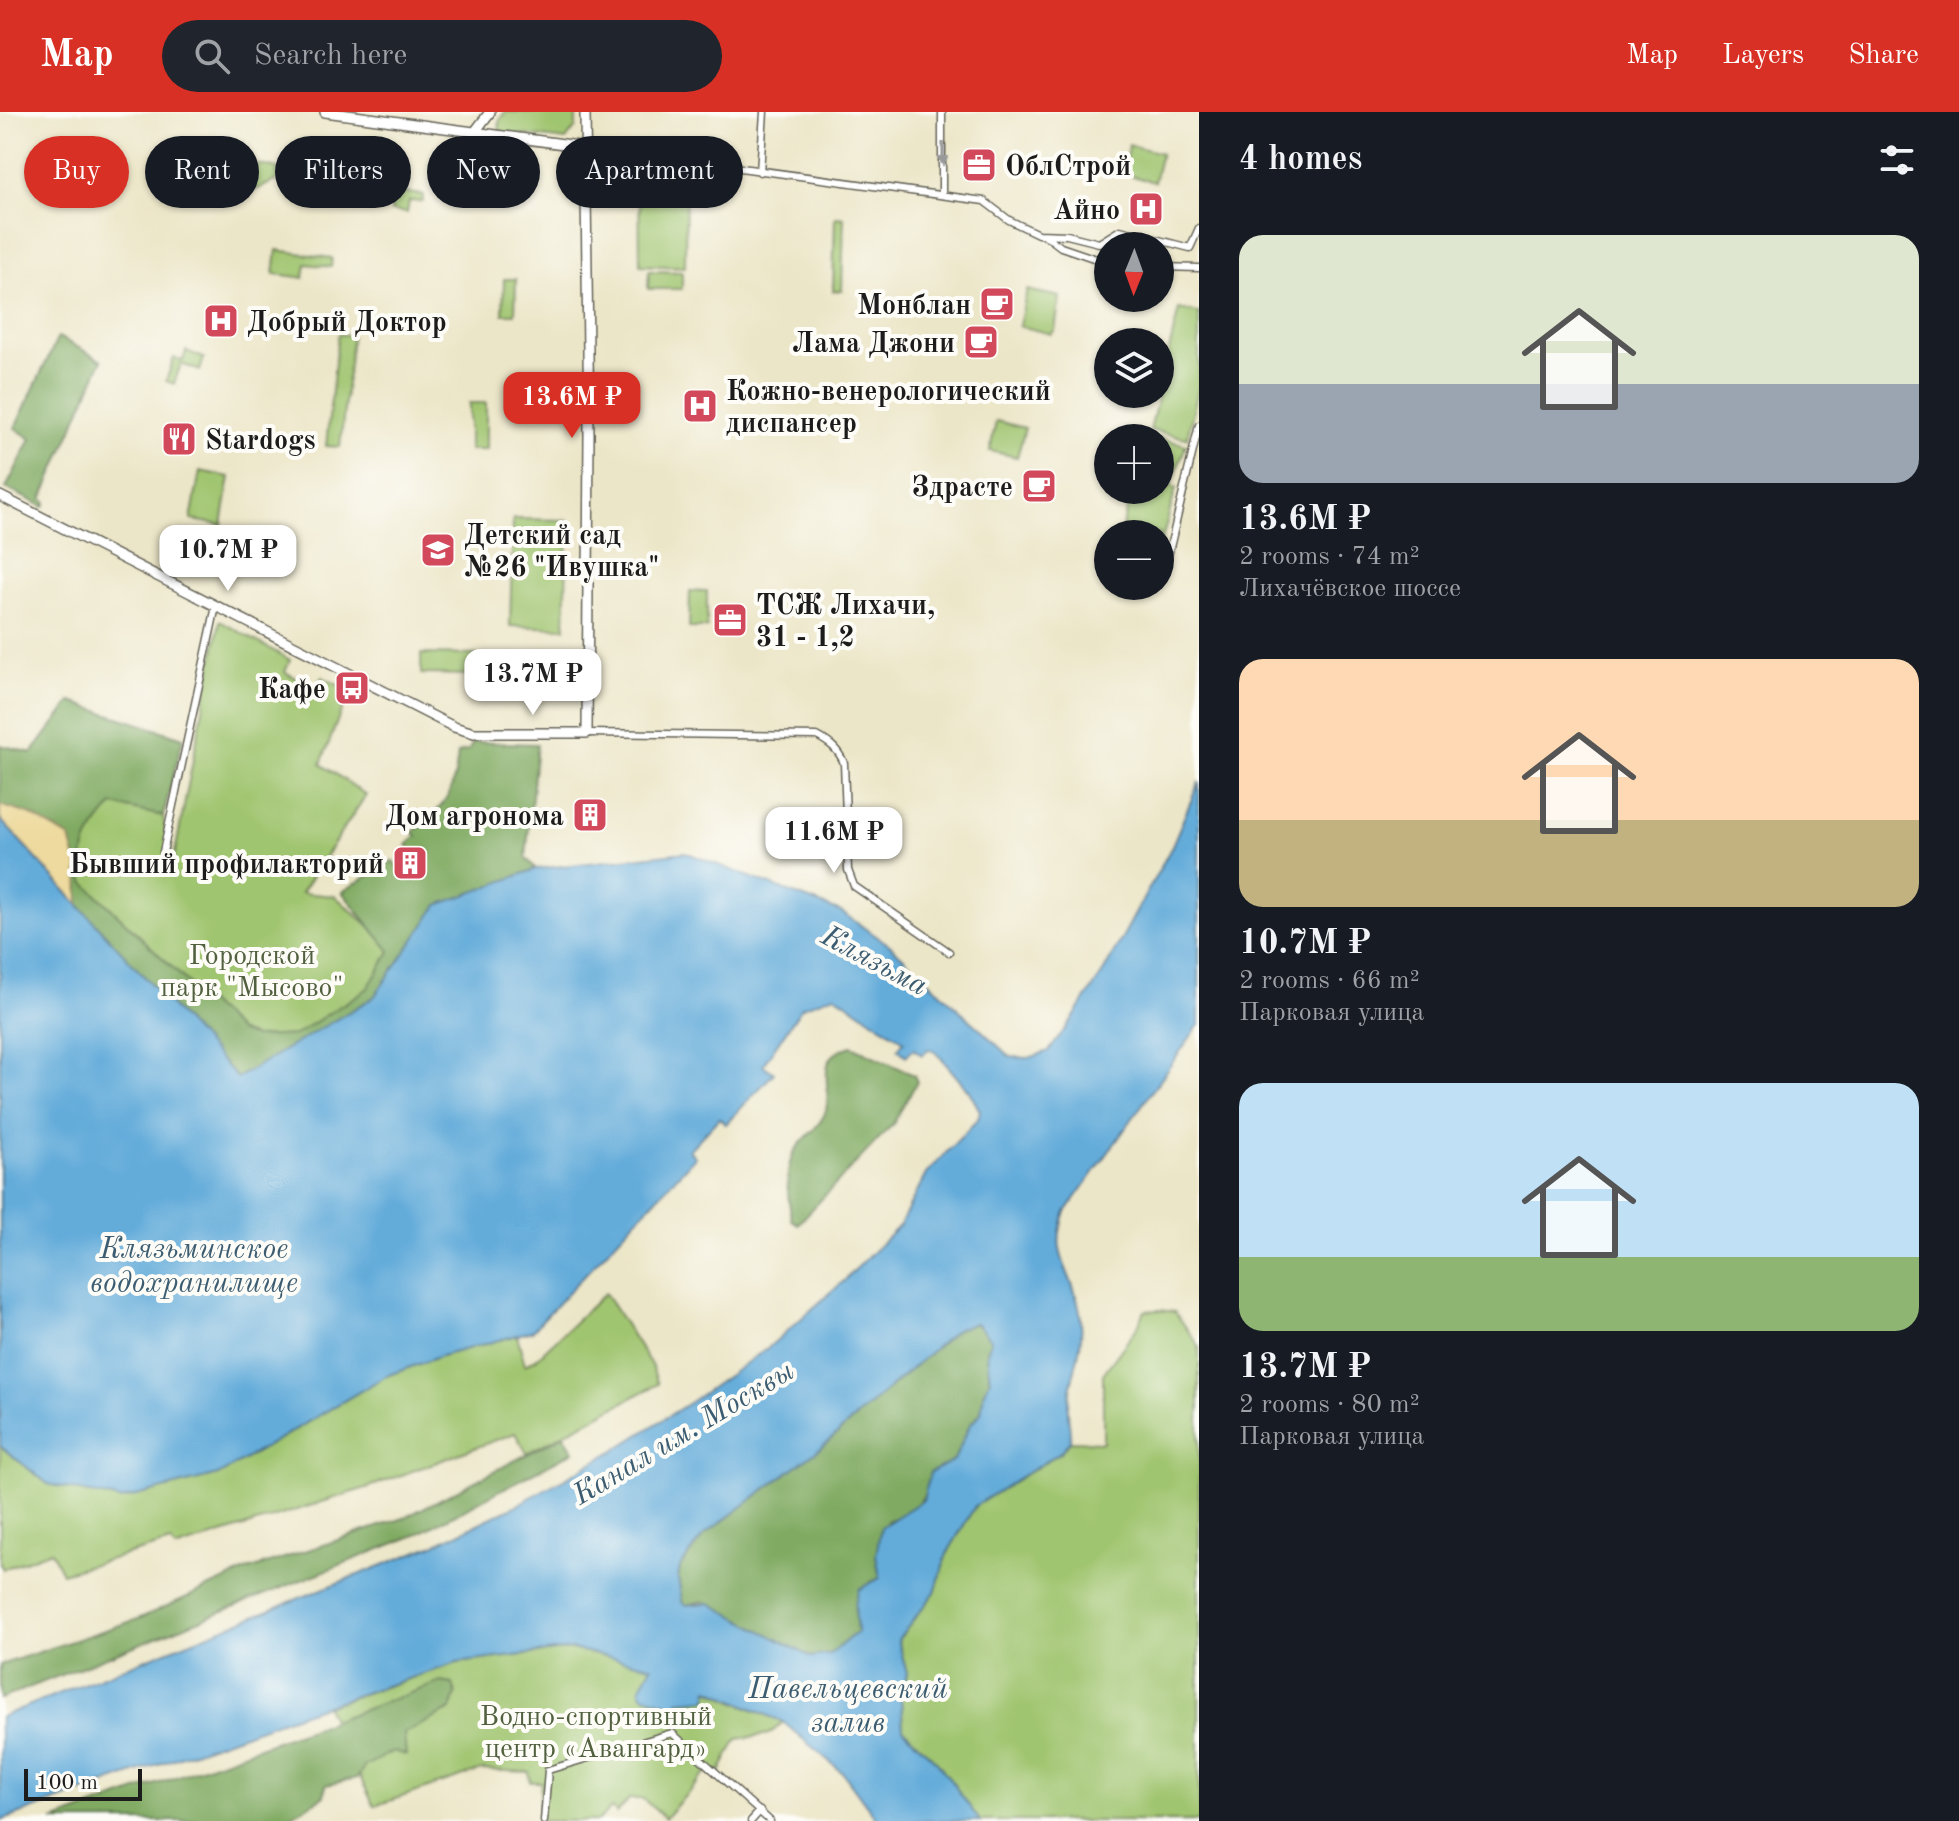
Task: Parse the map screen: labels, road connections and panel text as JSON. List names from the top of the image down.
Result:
{
  "water": [
    "Клязьма",
    "Клязьминское водохранилище",
    "Канал им. Москвы",
    "Павельцевский залив"
  ],
  "parks": ["Городской парк \"Мысово\"", "Водно-спортивный центр «Авангард»"],
  "places": {
    "office": ["ОблСтрой", "ТСЖ Лихачи, 31 - 1,2"],
    "hospital": ["Айно", "Добрый Доктор", "Кожно-венерологический диспансер"],
    "cafe": ["Монблан", "Лама Джони", "Здрасте"],
    "restaurant": ["Stardogs"],
    "school or university": ["Детский сад №26 \"Ивушка\""],
    "bus stop": ["Кафе"],
    "building": ["Дом агронома", "Бывший профилакторий"]
  },
  "scale_bar": "100 m",
  "north": "bottom",
  "page": {
    "header": "Map",
    "search": "Search here",
    "nav": ["Map", "Layers", "Share"],
    "heading": "4 homes",
    "chip": [
      "Buy",
      "Rent",
      "Filters",
      "New",
      "Apartment"
    ],
    "list": [
      {
        "name": "13.6M ₽",
        "note": "2 rooms · 74 m² · Лихачёвское шоссе"
      },
      {
        "name": "10.7M ₽",
        "note": "2 rooms · 66 m² · Парковая улица"
      },
      {
        "name": "13.7M ₽",
        "note": "2 rooms · 80 m² · Парковая улица"
      }
    ],
    "map_buttons": ["+", "−"],
    "price": [
      "13.6M ₽",
      "10.7M ₽",
      "13.7M ₽",
      "11.6M ₽"
    ],
    "scale": "100 m"
  }
}
